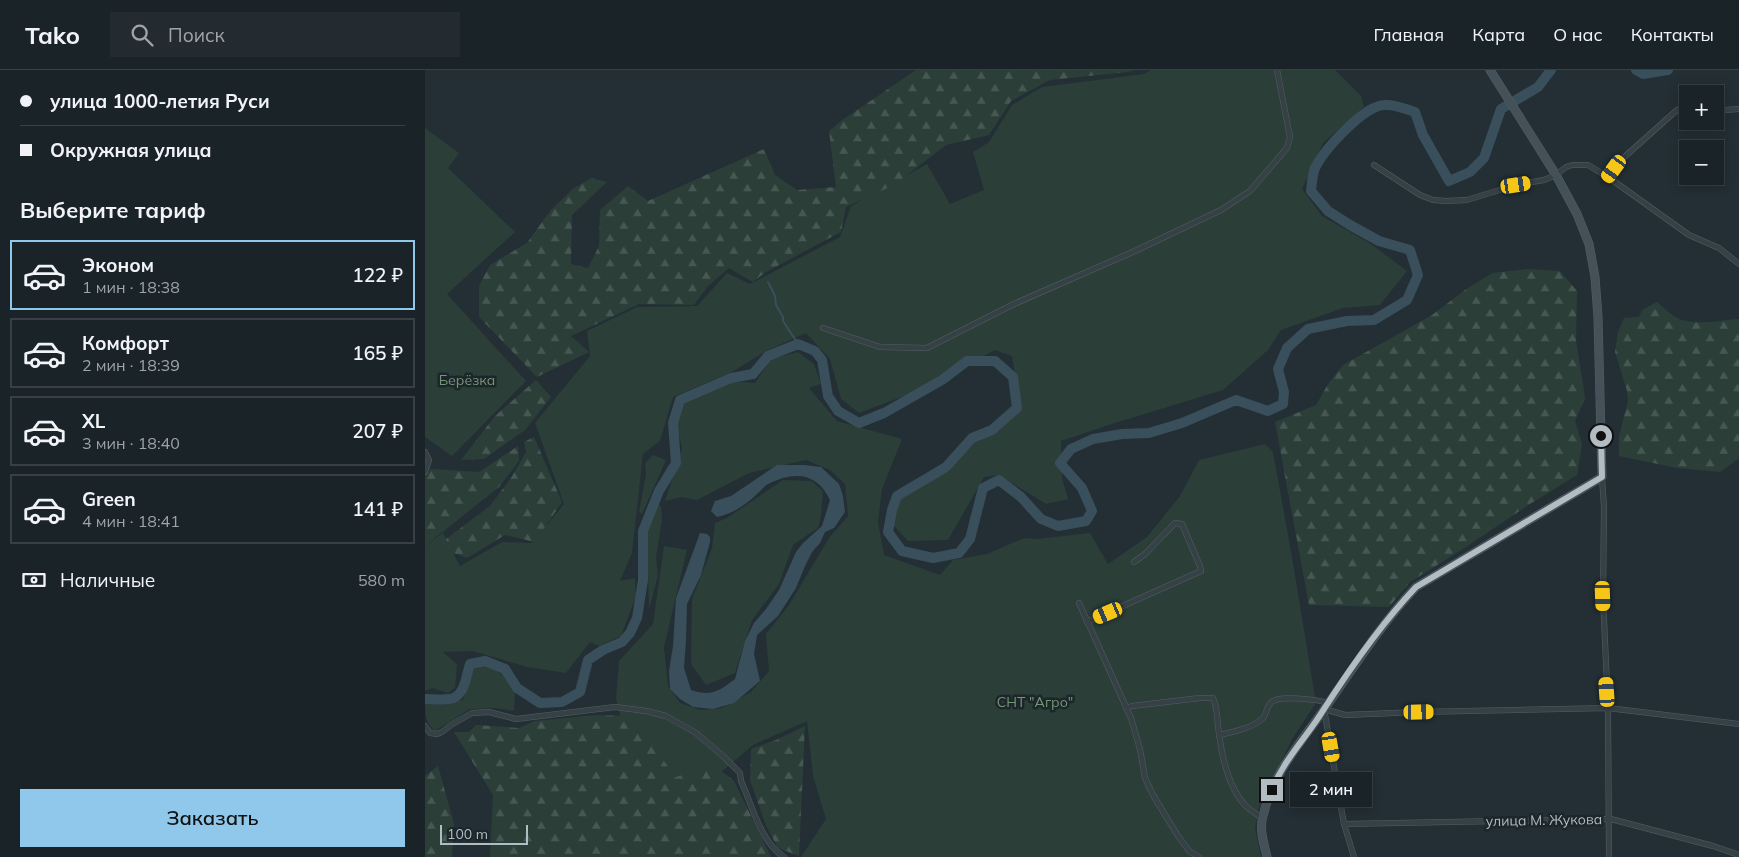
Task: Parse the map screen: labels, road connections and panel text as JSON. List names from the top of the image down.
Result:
{
  "streets": {
    "street": ["улица М. Жукова"]
  },
  "parks": ["Берёзка", "СНТ \"Агро\""],
  "scale_bar": "100 m",
  "page": {
    "header": "Tako",
    "search": "Поиск",
    "nav": [
      "Главная",
      "Карта",
      "О нас",
      "Контакты"
    ],
    "banner": ["улица 1000-летия Руси", "Окружная улица"],
    "map_buttons": ["+", "−"],
    "heading": "Выберите тариф",
    "list": [
      {
        "name": "Эконом",
        "note": "1 мин · 18:38",
        "value": "122 ₽"
      },
      {
        "name": "Комфорт",
        "note": "2 мин · 18:39",
        "value": "165 ₽"
      },
      {
        "name": "XL",
        "note": "3 мин · 18:40",
        "value": "207 ₽"
      },
      {
        "name": "Green",
        "note": "4 мин · 18:41",
        "value": "141 ₽"
      }
    ],
    "pay": ["Наличные", "580 m"],
    "bubble": "2 мин",
    "buttons": "Заказать",
    "scale": "100 m"
  }
}
